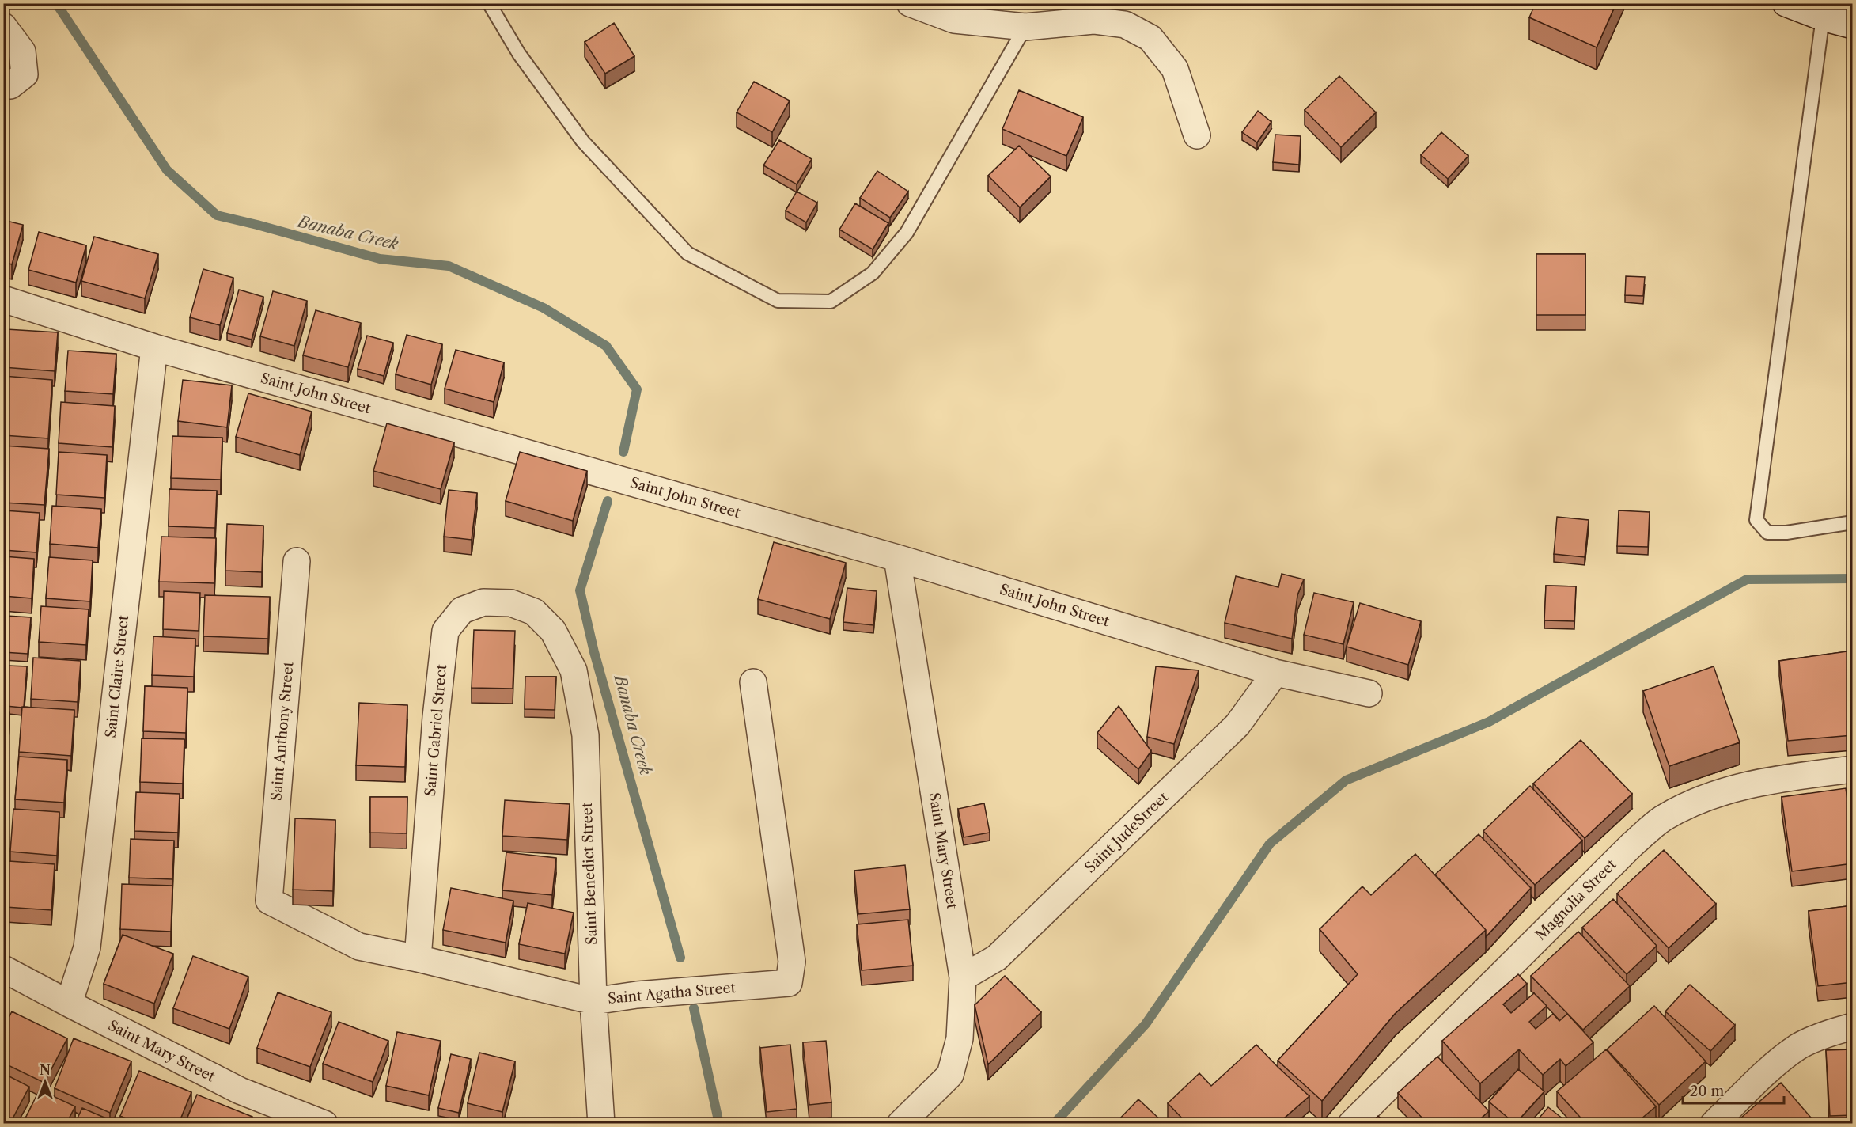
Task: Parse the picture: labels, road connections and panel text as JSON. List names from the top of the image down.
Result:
{
  "streets": {
    "street": [
      "Saint John Street",
      "Saint Claire Street",
      "Saint Gabriel Street",
      "Saint Anthony Street",
      "Saint JudeStreet",
      "Saint Mary Street",
      "Saint Benedict Street",
      "Magnolia Street",
      "Saint Agatha Street"
    ]
  },
  "crossings": [
    ["Saint John Street", "Saint Claire Street"],
    ["Saint John Street", "Saint JudeStreet"],
    ["Saint John Street", "Saint Mary Street"],
    ["Saint Claire Street", "Saint Mary Street"],
    ["Saint Gabriel Street", "Saint Benedict Street"],
    ["Saint Gabriel Street", "Saint Agatha Street"],
    ["Saint Anthony Street", "Saint Agatha Street"],
    ["Saint JudeStreet", "Saint Mary Street"],
    ["Saint Benedict Street", "Saint Agatha Street"]
  ],
  "water": ["Banaba Creek"],
  "scale_bar": "20 m",
  "north": "top"
}
